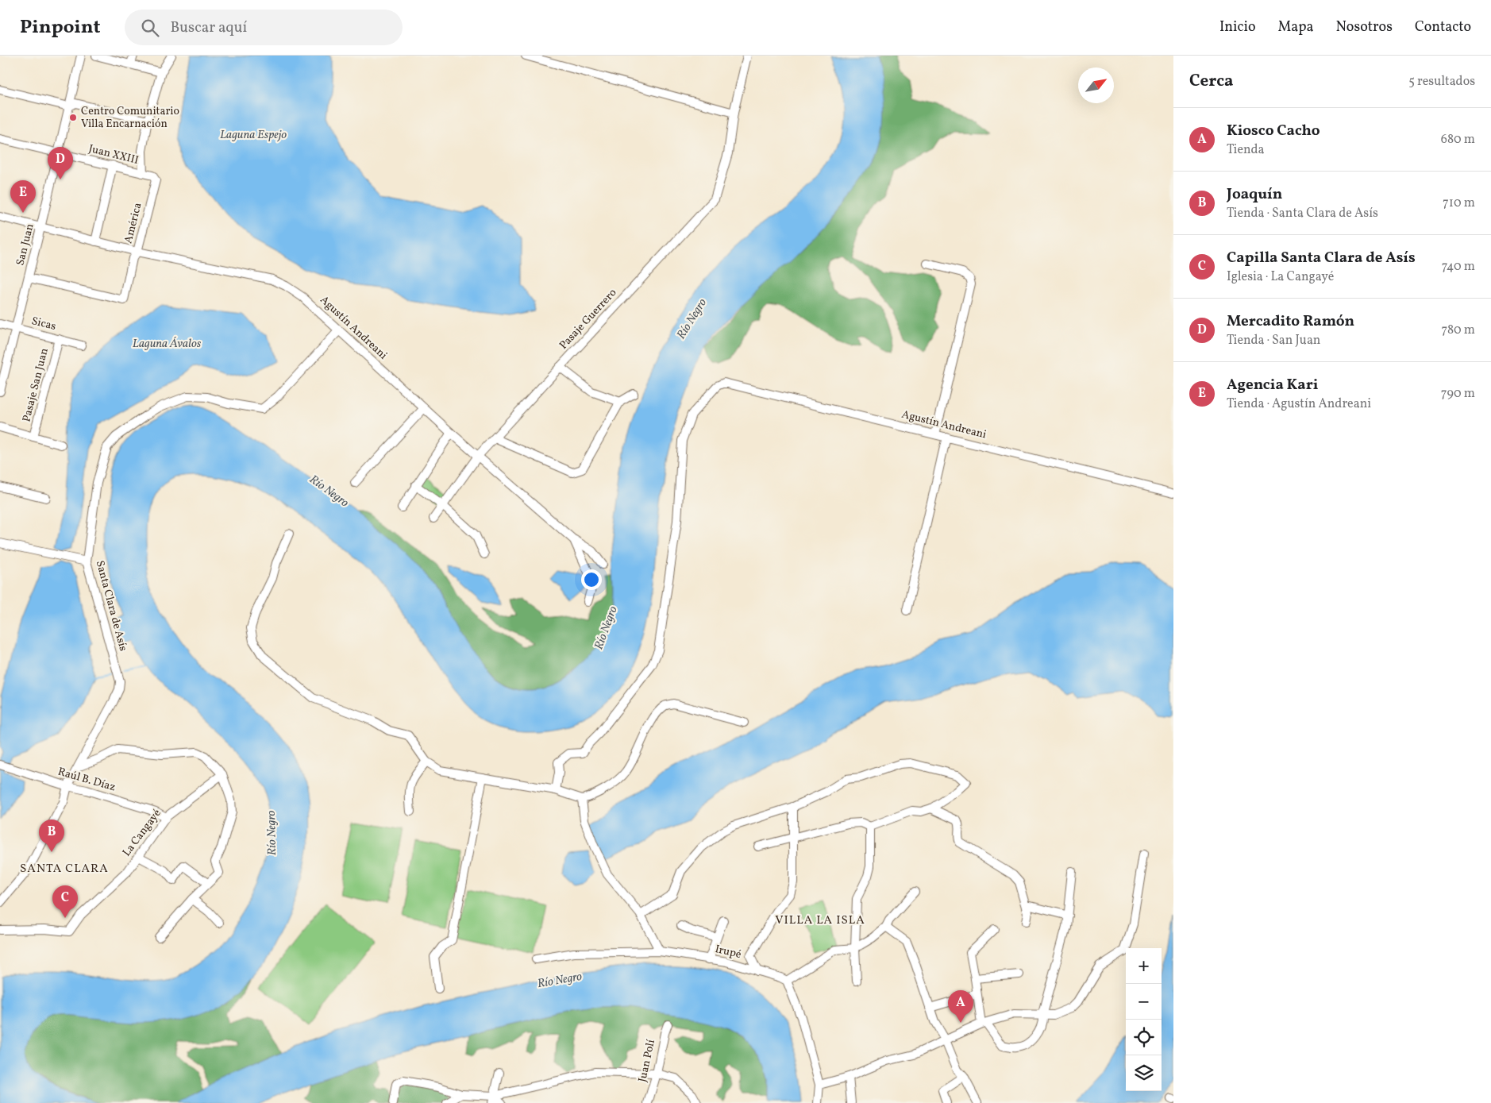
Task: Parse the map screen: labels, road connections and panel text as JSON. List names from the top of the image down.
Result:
{
  "streets": {
    "street": [
      "Juan XXIII",
      "América",
      "San Juan",
      "Pasaje Guerrero",
      "Sicas",
      "Agustín Andreani",
      "Pasaje San Juan",
      "Santa Clara de Asís",
      "Raúl B. Díaz",
      "La Cangayé",
      "Irupé",
      "Juan Polí"
    ]
  },
  "crossings": [
    ["Juan XXIII", "América"],
    ["Juan XXIII", "San Juan"],
    ["América", "San Juan"],
    ["América", "Agustín Andreani"],
    ["San Juan", "Sicas"],
    ["San Juan", "Agustín Andreani"],
    ["Pasaje Guerrero", "Agustín Andreani"],
    ["Sicas", "Pasaje San Juan"],
    ["Agustín Andreani", "Santa Clara de Asís"],
    ["Santa Clara de Asís", "Raúl B. Díaz"],
    ["Raúl B. Díaz", "La Cangayé"]
  ],
  "districts": ["SANTA CLARA", "VILLA LA ISLA"],
  "water": ["Laguna Espejo", "Río Negro", "Laguna Ávalos"],
  "places": ["Centro Comunitario Villa Encarnación"],
  "north": "top right",
  "page": {
    "header": "Pinpoint",
    "search": "Buscar aquí",
    "nav": [
      "Inicio",
      "Mapa",
      "Nosotros",
      "Contacto"
    ],
    "heading": ["Cerca", "5 resultados"],
    "list": [
      {
        "mark": "A",
        "name": "Kiosco Cacho",
        "note": "Tienda",
        "value": "680 m"
      },
      {
        "mark": "B",
        "name": "Joaquín",
        "note": "Tienda · Santa Clara de Asís",
        "value": "710 m"
      },
      {
        "mark": "C",
        "name": "Capilla Santa Clara de Asís",
        "note": "Iglesia · La Cangayé",
        "value": "740 m"
      },
      {
        "mark": "D",
        "name": "Mercadito Ramón",
        "note": "Tienda · San Juan",
        "value": "780 m"
      },
      {
        "mark": "E",
        "name": "Agencia Kari",
        "note": "Tienda · Agustín Andreani",
        "value": "790 m"
      }
    ],
    "pins": [
      "D",
      "E",
      "B",
      "C",
      "A"
    ],
    "map_buttons": ["+", "−"]
  }
}
